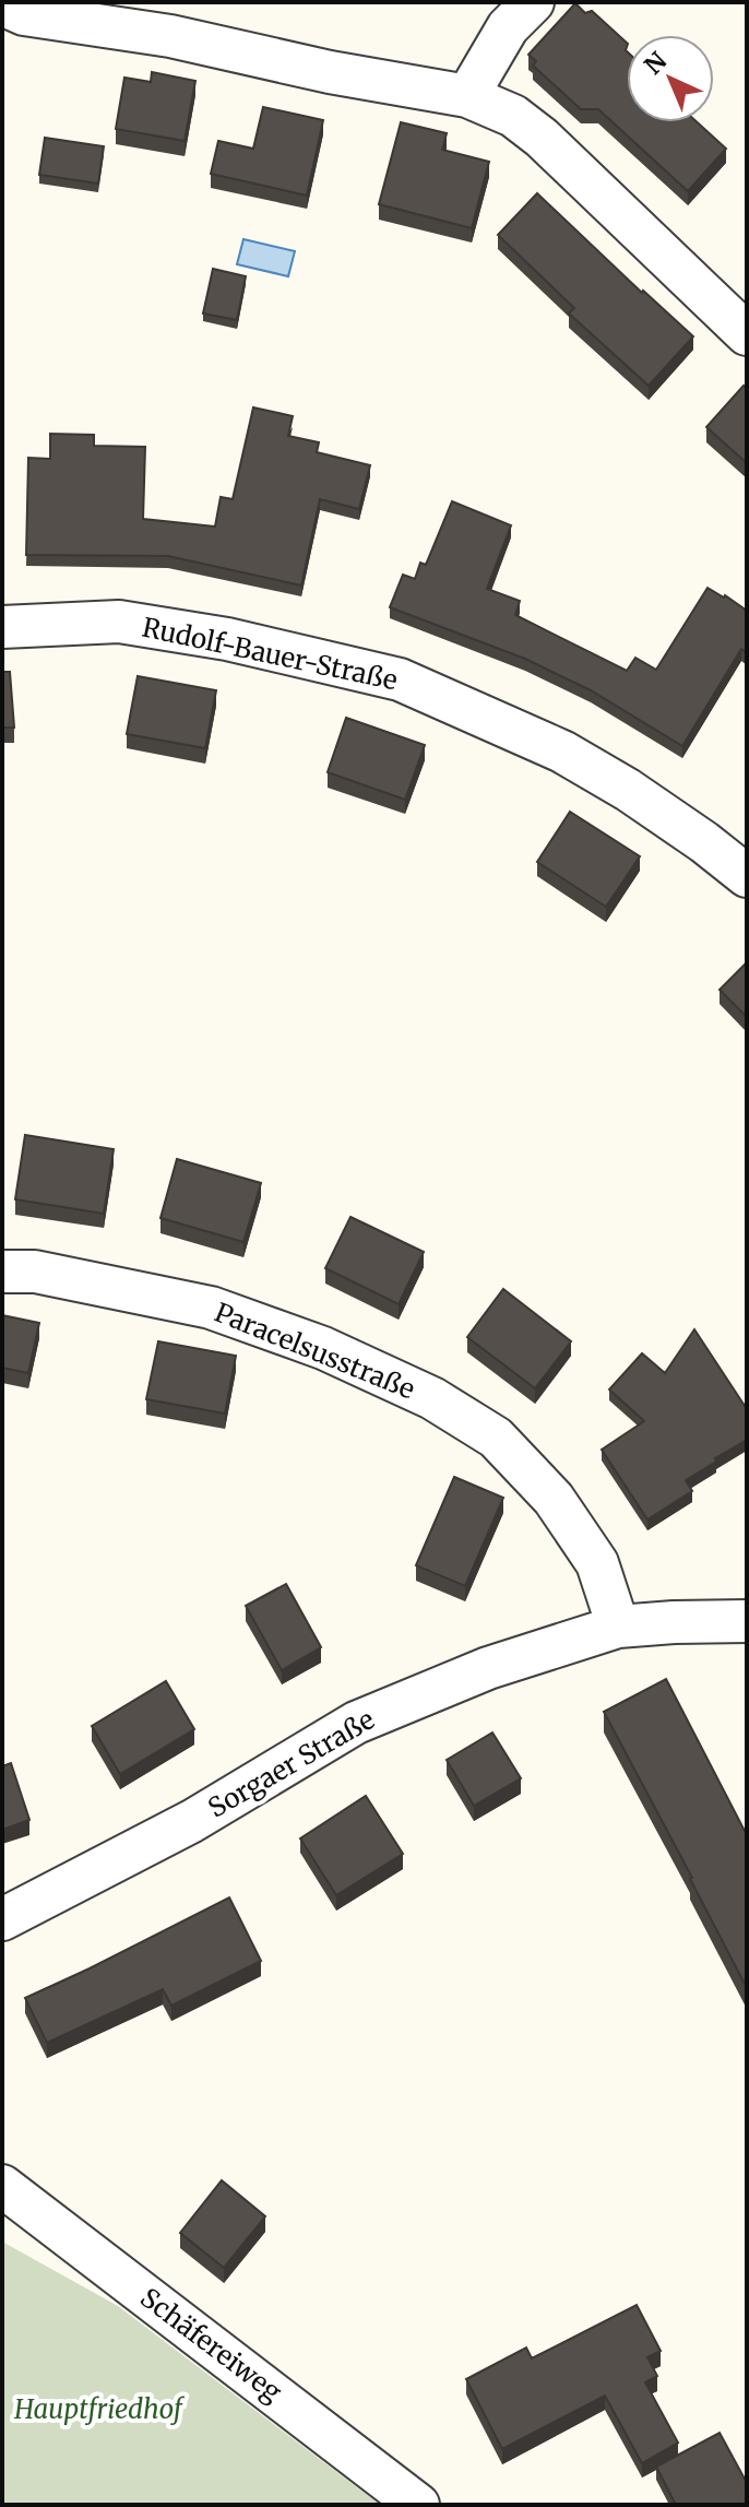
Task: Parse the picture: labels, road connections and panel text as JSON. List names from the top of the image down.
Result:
{
  "streets": {
    "street": [
      "Rudolf-Bauer-Straße",
      "Paracelsusstraße",
      "Sorgaer Straße",
      "Schäfereiweg"
    ]
  },
  "crossings": [
    ["Paracelsusstraße", "Sorgaer Straße"]
  ],
  "parks": ["Hauptfriedhof"],
  "north": "top left"
}
